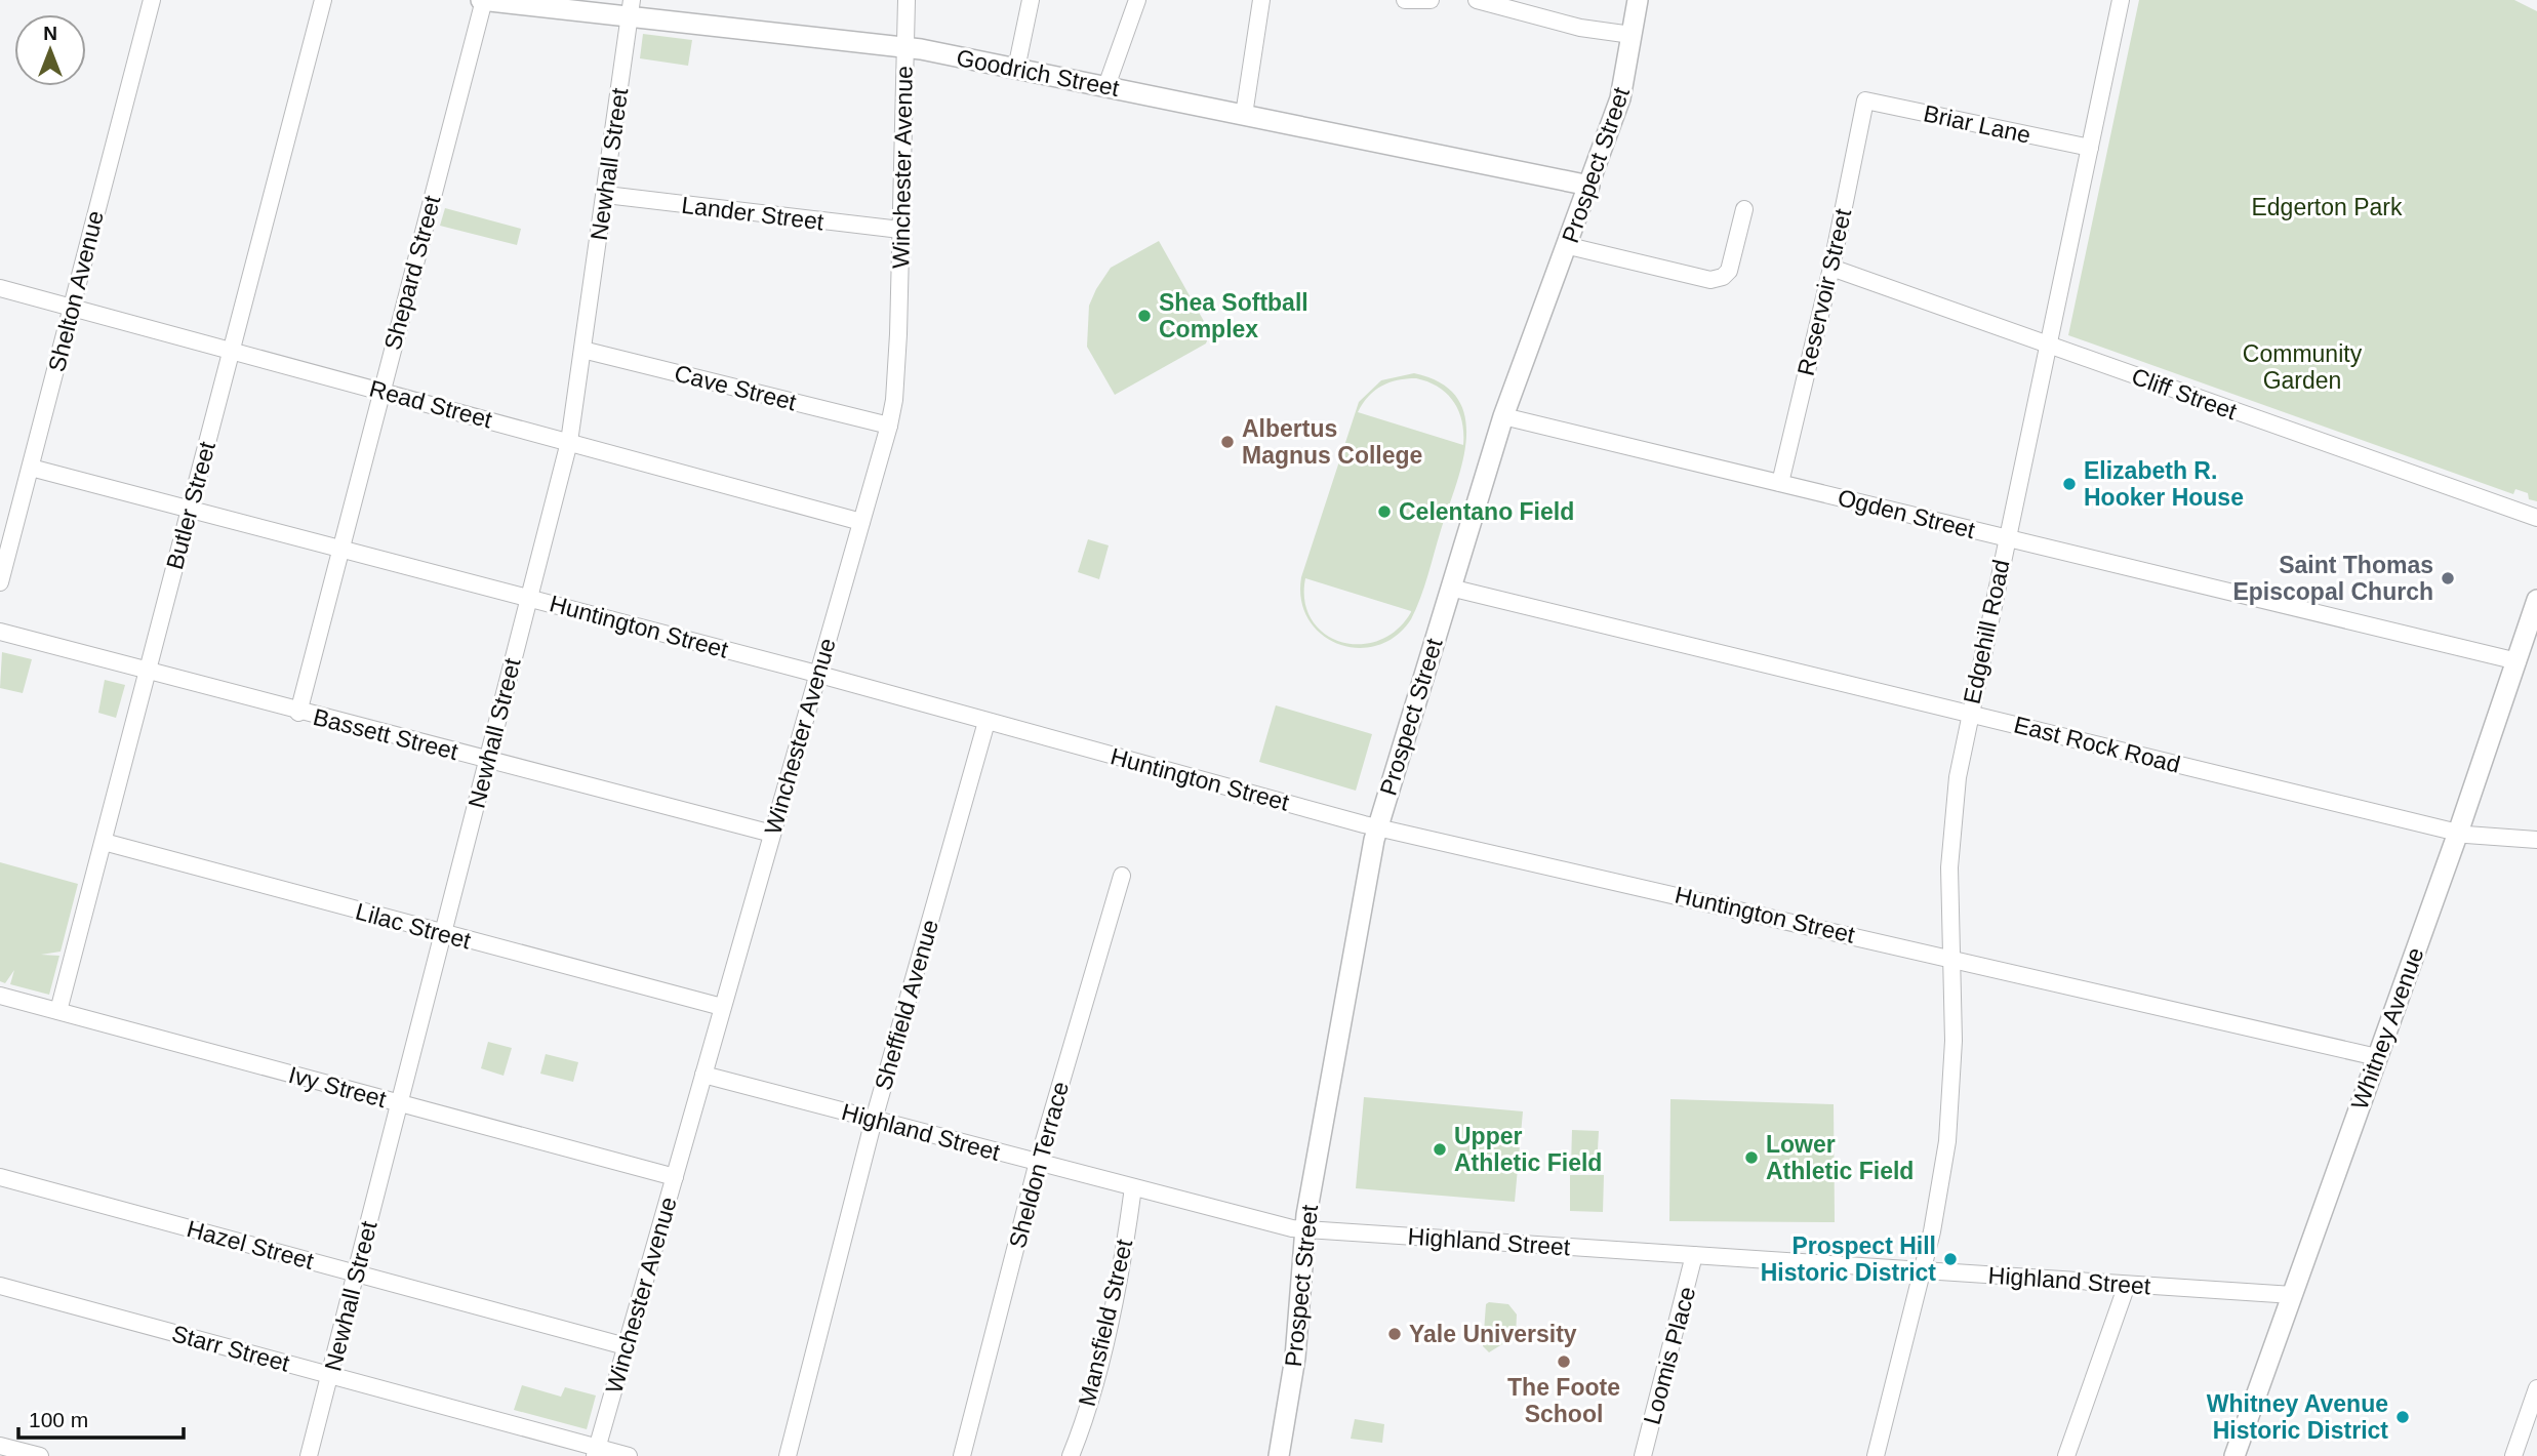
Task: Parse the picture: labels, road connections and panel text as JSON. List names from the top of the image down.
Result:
{
  "streets": {
    "main road": ["Goodrich Street", "Prospect Street", "Whitney Avenue"],
    "street": [
      "Briar Lane",
      "Newhall Street",
      "Winchester Avenue",
      "Lander Street",
      "Shepard Street",
      "Shelton Avenue",
      "Reservoir Street",
      "Cave Street",
      "Cliff Street",
      "Read Street",
      "Butler Street",
      "Ogden Street",
      "Huntington Street",
      "Edgehill Road",
      "Bassett Street",
      "East Rock Road",
      "Lilac Street",
      "Sheffield Avenue",
      "Ivy Street",
      "Highland Street",
      "Sheldon Terrace",
      "Hazel Street",
      "Mansfield Street",
      "Starr Street",
      "Loomis Place"
    ]
  },
  "crossings": [
    ["Goodrich Street", "Newhall Street"],
    ["Goodrich Street", "Prospect Street"],
    ["Goodrich Street", "Winchester Avenue"],
    ["Goodrich Street", "Shepard Street"],
    ["Briar Lane", "Reservoir Street"],
    ["Briar Lane", "Edgehill Road"],
    ["Newhall Street", "Lander Street"],
    ["Newhall Street", "Cave Street"],
    ["Newhall Street", "Read Street"],
    ["Newhall Street", "Huntington Street"],
    ["Newhall Street", "Bassett Street"],
    ["Newhall Street", "Lilac Street"],
    ["Newhall Street", "Ivy Street"],
    ["Newhall Street", "Hazel Street"],
    ["Newhall Street", "Starr Street"],
    ["Prospect Street", "Ogden Street"],
    ["Prospect Street", "Huntington Street"],
    ["Prospect Street", "East Rock Road"],
    ["Prospect Street", "Highland Street"],
    ["Winchester Avenue", "Lander Street"],
    ["Winchester Avenue", "Cave Street"],
    ["Winchester Avenue", "Read Street"],
    ["Winchester Avenue", "Huntington Street"],
    ["Winchester Avenue", "Bassett Street"],
    ["Winchester Avenue", "Lilac Street"],
    ["Winchester Avenue", "Ivy Street"],
    ["Winchester Avenue", "Highland Street"],
    ["Winchester Avenue", "Hazel Street"],
    ["Winchester Avenue", "Starr Street"],
    ["Shepard Street", "Read Street"],
    ["Shepard Street", "Huntington Street"],
    ["Shepard Street", "Bassett Street"],
    ["Shelton Avenue", "Read Street"],
    ["Shelton Avenue", "Huntington Street"],
    ["Reservoir Street", "Cliff Street"],
    ["Reservoir Street", "Ogden Street"],
    ["Cliff Street", "Edgehill Road"],
    ["Read Street", "Butler Street"],
    ["Butler Street", "Huntington Street"],
    ["Butler Street", "Bassett Street"],
    ["Butler Street", "Lilac Street"],
    ["Butler Street", "Ivy Street"],
    ["Ogden Street", "Edgehill Road"],
    ["Ogden Street", "Whitney Avenue"],
    ["Huntington Street", "Edgehill Road"],
    ["Huntington Street", "Sheffield Avenue"],
    ["Huntington Street", "Whitney Avenue"],
    ["Edgehill Road", "East Rock Road"],
    ["Edgehill Road", "Highland Street"],
    ["East Rock Road", "Whitney Avenue"],
    ["Sheffield Avenue", "Highland Street"],
    ["Whitney Avenue", "Highland Street"],
    ["Highland Street", "Sheldon Terrace"],
    ["Highland Street", "Mansfield Street"],
    ["Highland Street", "Loomis Place"]
  ],
  "parks": ["Edgerton Park", "Community Garden"],
  "places": [
    "Shea Softball Complex",
    "Albertus Magnus College",
    "Elizabeth R. Hooker House",
    "Celentano Field",
    "Saint Thomas Episcopal Church",
    "Upper Athletic Field",
    "Lower Athletic Field",
    "Prospect Hill Historic District",
    "Yale University",
    "The Foote School",
    "Whitney Avenue Historic District"
  ],
  "scale_bar": "100 m",
  "north": "top"
}
